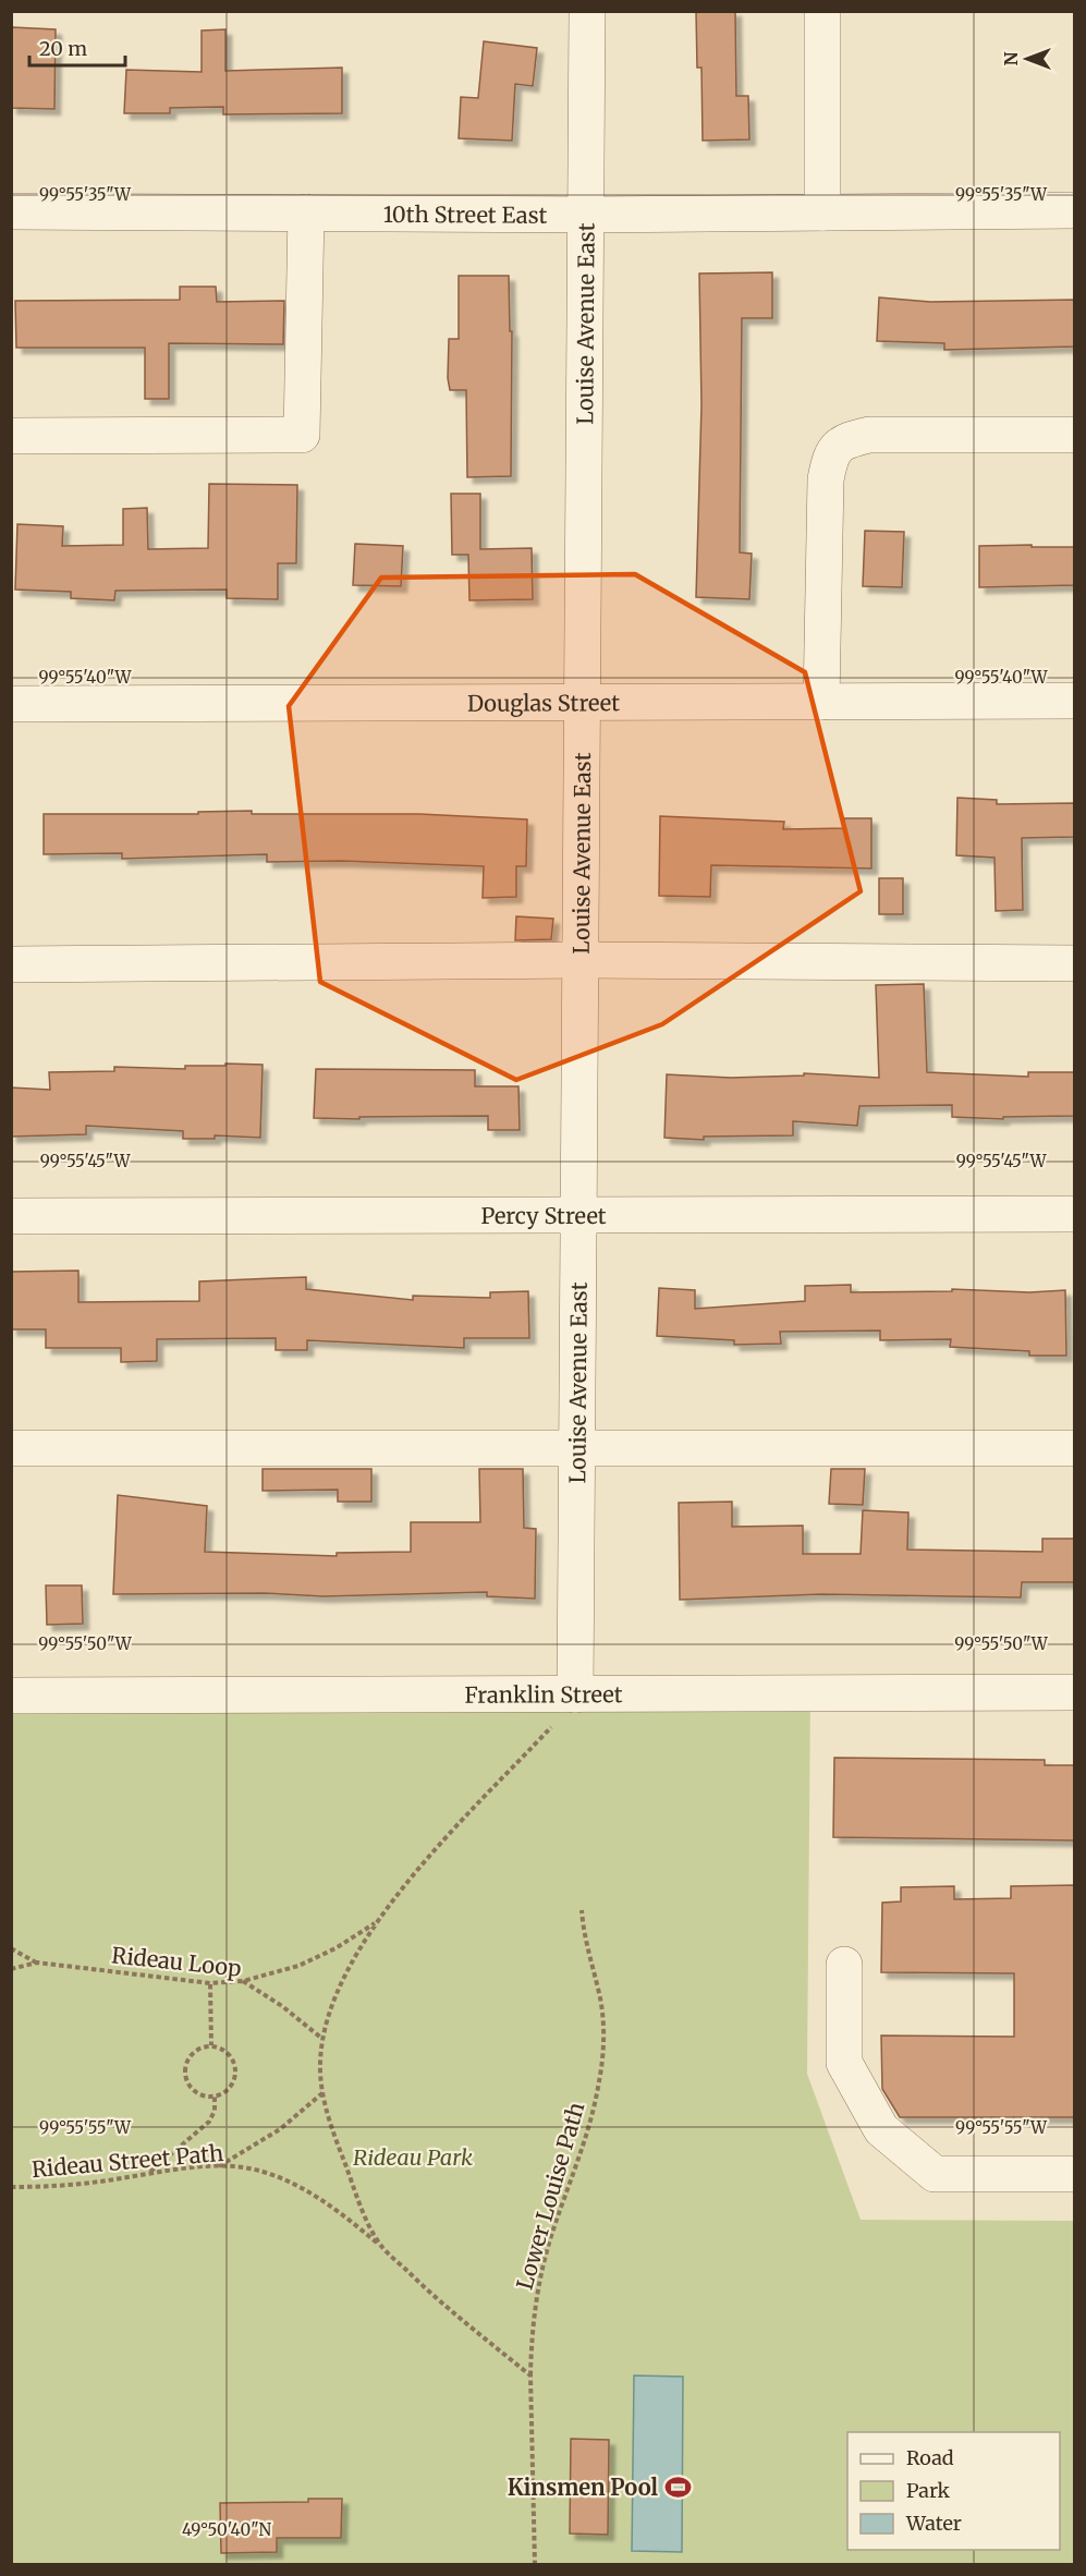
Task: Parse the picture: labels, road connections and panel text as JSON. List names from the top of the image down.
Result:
{
  "streets": {
    "street": [
      "10th Street East",
      "Louise Avenue East",
      "Douglas Street",
      "Percy Street",
      "Franklin Street"
    ],
    "path": ["Rideau Loop", "Rideau Street Path", "Lower Louise Path"]
  },
  "crossings": [
    ["10th Street East", "Louise Avenue East"],
    ["Louise Avenue East", "Douglas Street"],
    ["Louise Avenue East", "Percy Street"],
    ["Louise Avenue East", "Franklin Street"]
  ],
  "parks": ["Rideau Park"],
  "places": {
    "sports": ["Kinsmen Pool"]
  },
  "legend": ["Road", "Park", "Water"],
  "scale_bar": "20 m",
  "north": "left",
  "coordinates": [
    "99°55'35\"W",
    "99°55'40\"W",
    "99°55'45\"W",
    "99°55'50\"W",
    "99°55'55\"W",
    "49°50'40\"N"
  ]
}
